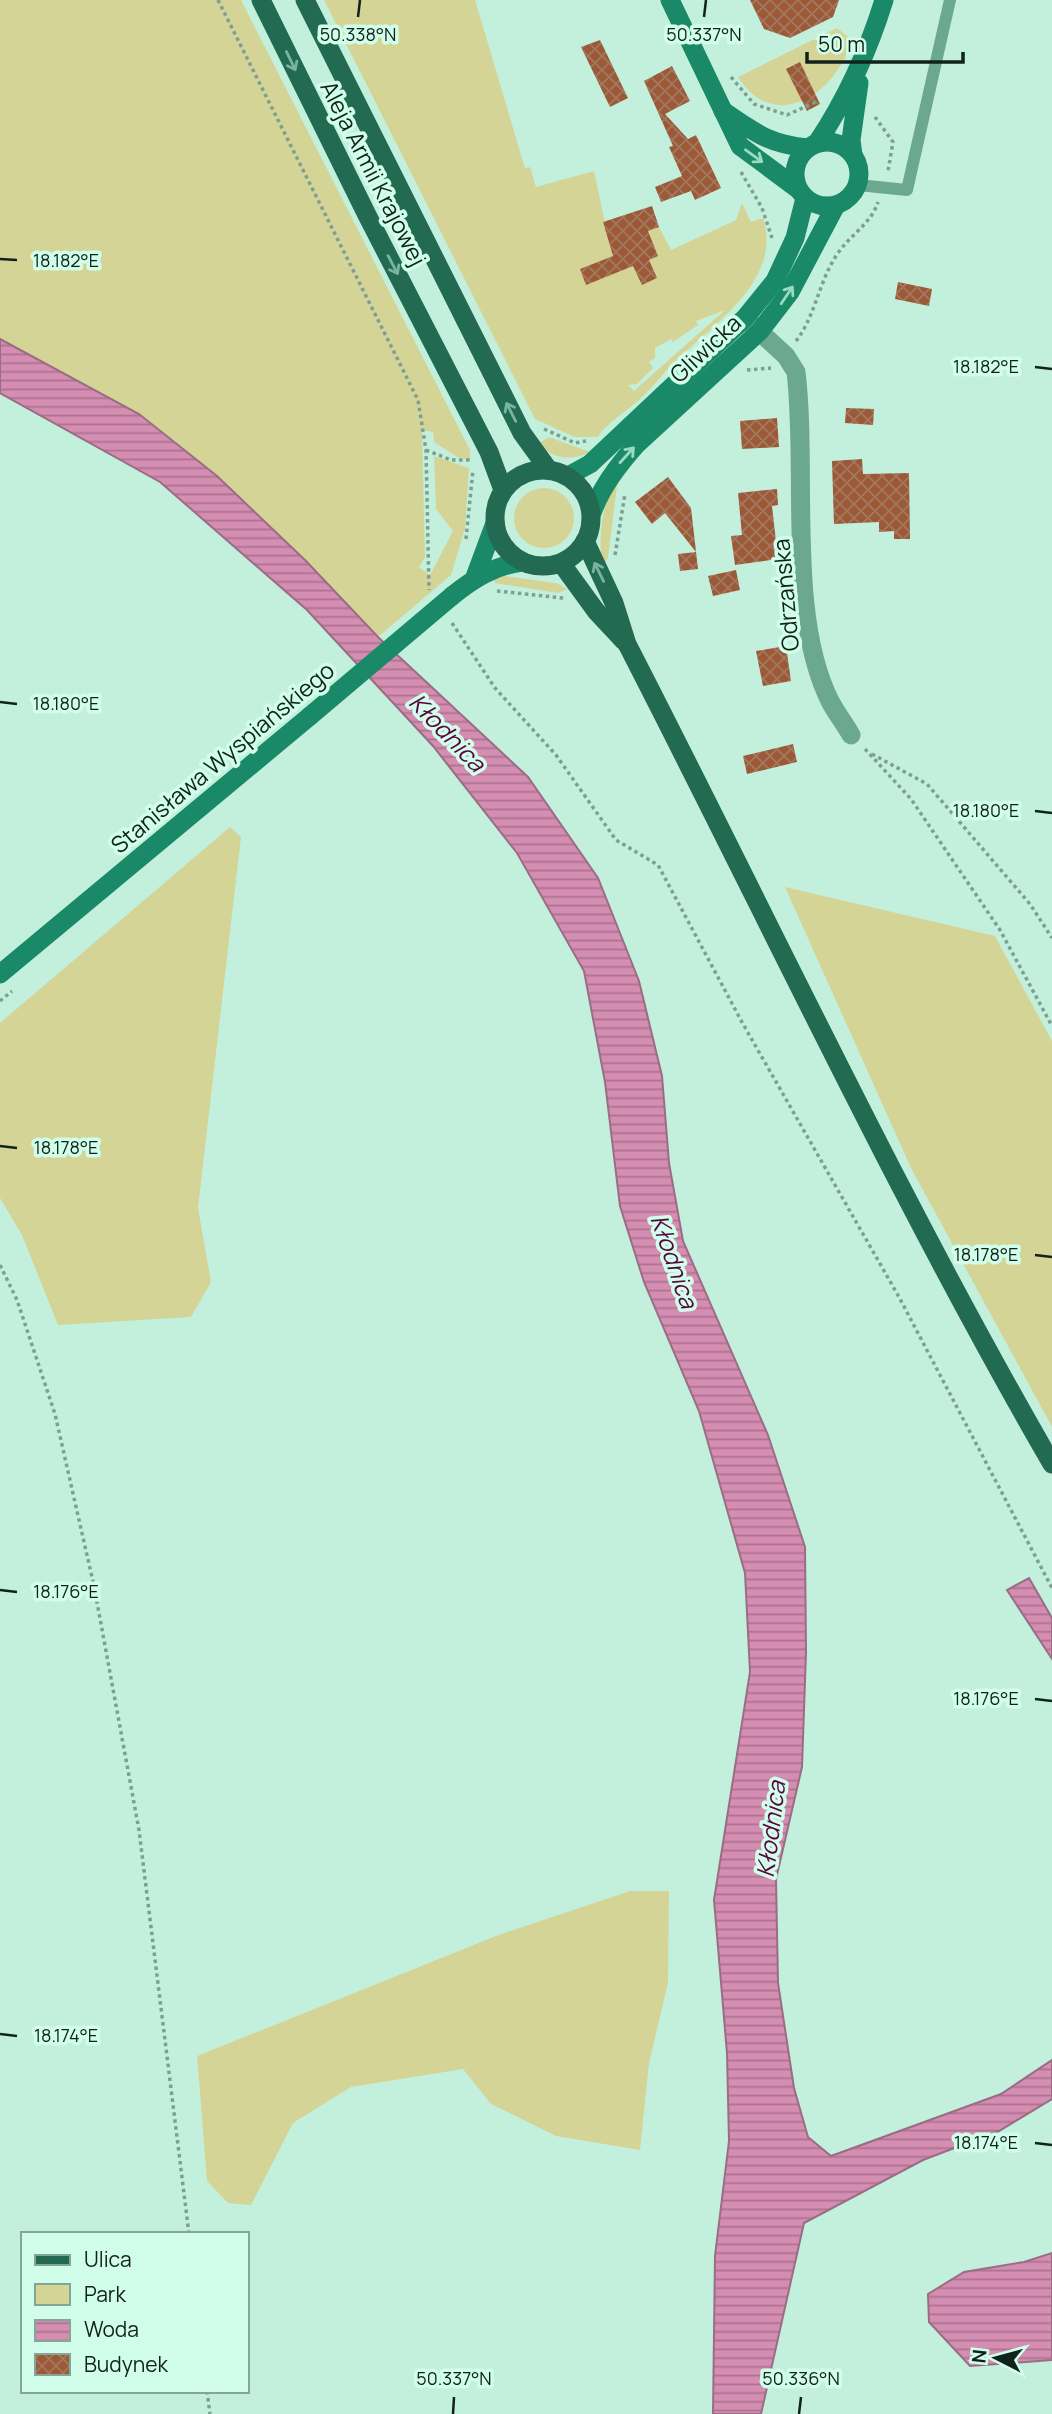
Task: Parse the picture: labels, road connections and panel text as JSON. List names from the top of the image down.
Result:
{
  "streets": {
    "main road": ["Aleja Armii Krajowej", "Gliwicka", "Stanisława Wyspiańskiego"],
    "street": ["Odrzańska"]
  },
  "crossings": [
    ["Aleja Armii Krajowej", "Gliwicka"],
    ["Aleja Armii Krajowej", "Stanisława Wyspiańskiego"],
    ["Gliwicka", "Odrzańska"],
    ["Gliwicka", "Stanisława Wyspiańskiego"]
  ],
  "water": ["Kłodnica"],
  "legend": [
    "Ulica",
    "Park",
    "Woda",
    "Budynek"
  ],
  "scale_bar": "50 m",
  "north": "left",
  "coordinates": [
    "50.338°N",
    "50.337°N",
    "18.182°E",
    "18.180°E",
    "18.178°E",
    "18.176°E",
    "18.174°E",
    "50.336°N"
  ]
}
